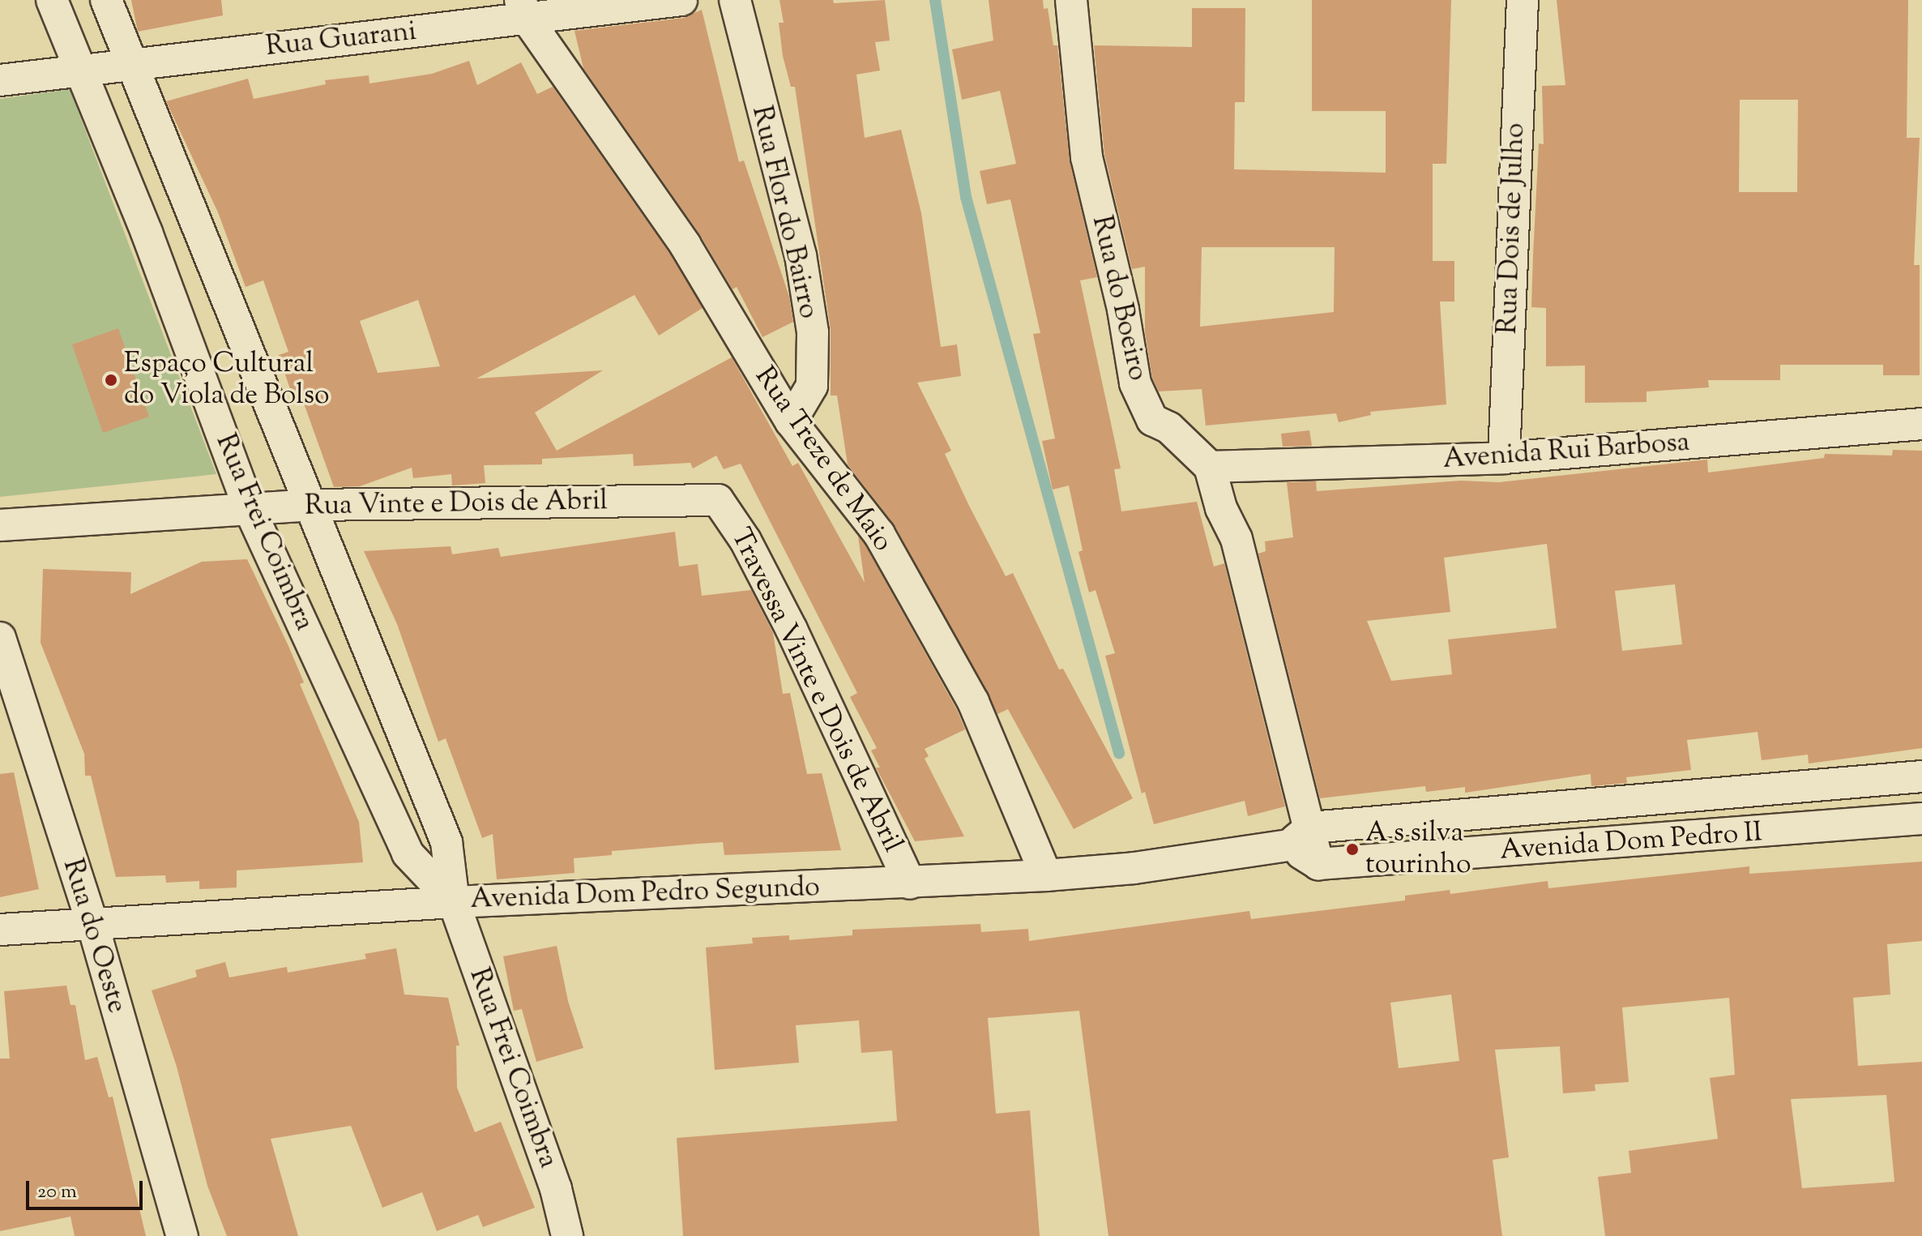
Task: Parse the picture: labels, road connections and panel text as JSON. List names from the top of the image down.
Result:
{
  "streets": {
    "street": [
      "Rua Guarani",
      "Rua Flor do Bairro",
      "Rua Dois de Julho",
      "Rua do Boeiro",
      "Avenida Rui Barbosa",
      "Rua Treze de Maio",
      "Rua Vinte e Dois de Abril",
      "Rua Frei Coimbra",
      "Travessa Vinte e Dois de Abril",
      "Avenida Dom Pedro II",
      "Avenida Dom Pedro Segundo",
      "Rua do Oeste"
    ]
  },
  "crossings": [
    ["Rua Guarani", "Rua Treze de Maio"],
    ["Rua Guarani", "Rua Frei Coimbra"],
    ["Rua Flor do Bairro", "Rua Treze de Maio"],
    ["Rua Dois de Julho", "Avenida Rui Barbosa"],
    ["Rua do Boeiro", "Avenida Rui Barbosa"],
    ["Rua Treze de Maio", "Avenida Dom Pedro Segundo"],
    ["Rua Vinte e Dois de Abril", "Rua Frei Coimbra"],
    ["Rua Vinte e Dois de Abril", "Travessa Vinte e Dois de Abril"],
    ["Rua Frei Coimbra", "Avenida Dom Pedro Segundo"],
    ["Travessa Vinte e Dois de Abril", "Avenida Dom Pedro Segundo"],
    ["Avenida Dom Pedro II", "Avenida Dom Pedro Segundo"],
    ["Avenida Dom Pedro Segundo", "Rua do Oeste"]
  ],
  "places": ["Espaço Cultural do Viola de Bolso", "A s silva tourinho"],
  "scale_bar": "20 m"
}
